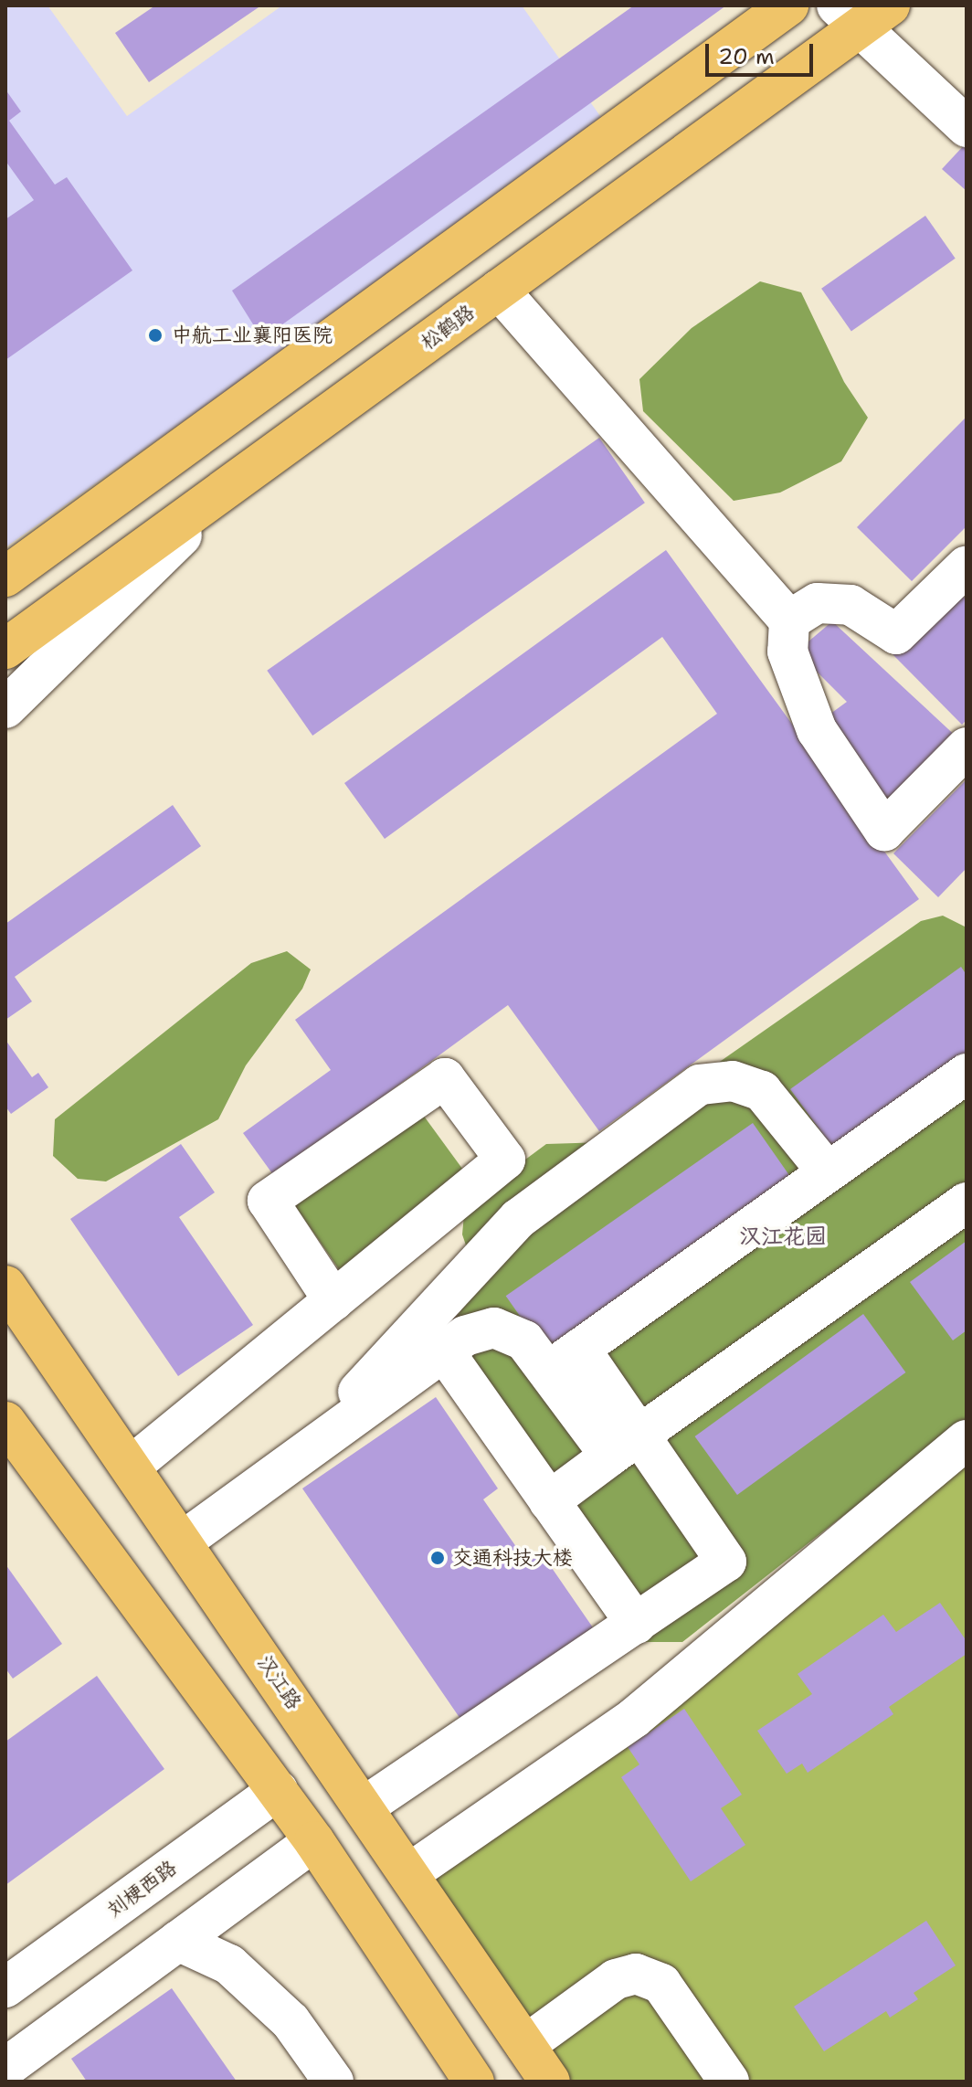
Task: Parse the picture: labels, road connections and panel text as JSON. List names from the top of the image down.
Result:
{
  "streets": {
    "main road": ["松鹤路", "汉江路"],
    "street": ["刘梗西路"]
  },
  "districts": ["汉江花园"],
  "places": ["中航工业襄阳医院", "交通科技大楼"],
  "scale_bar": "20 m"
}
